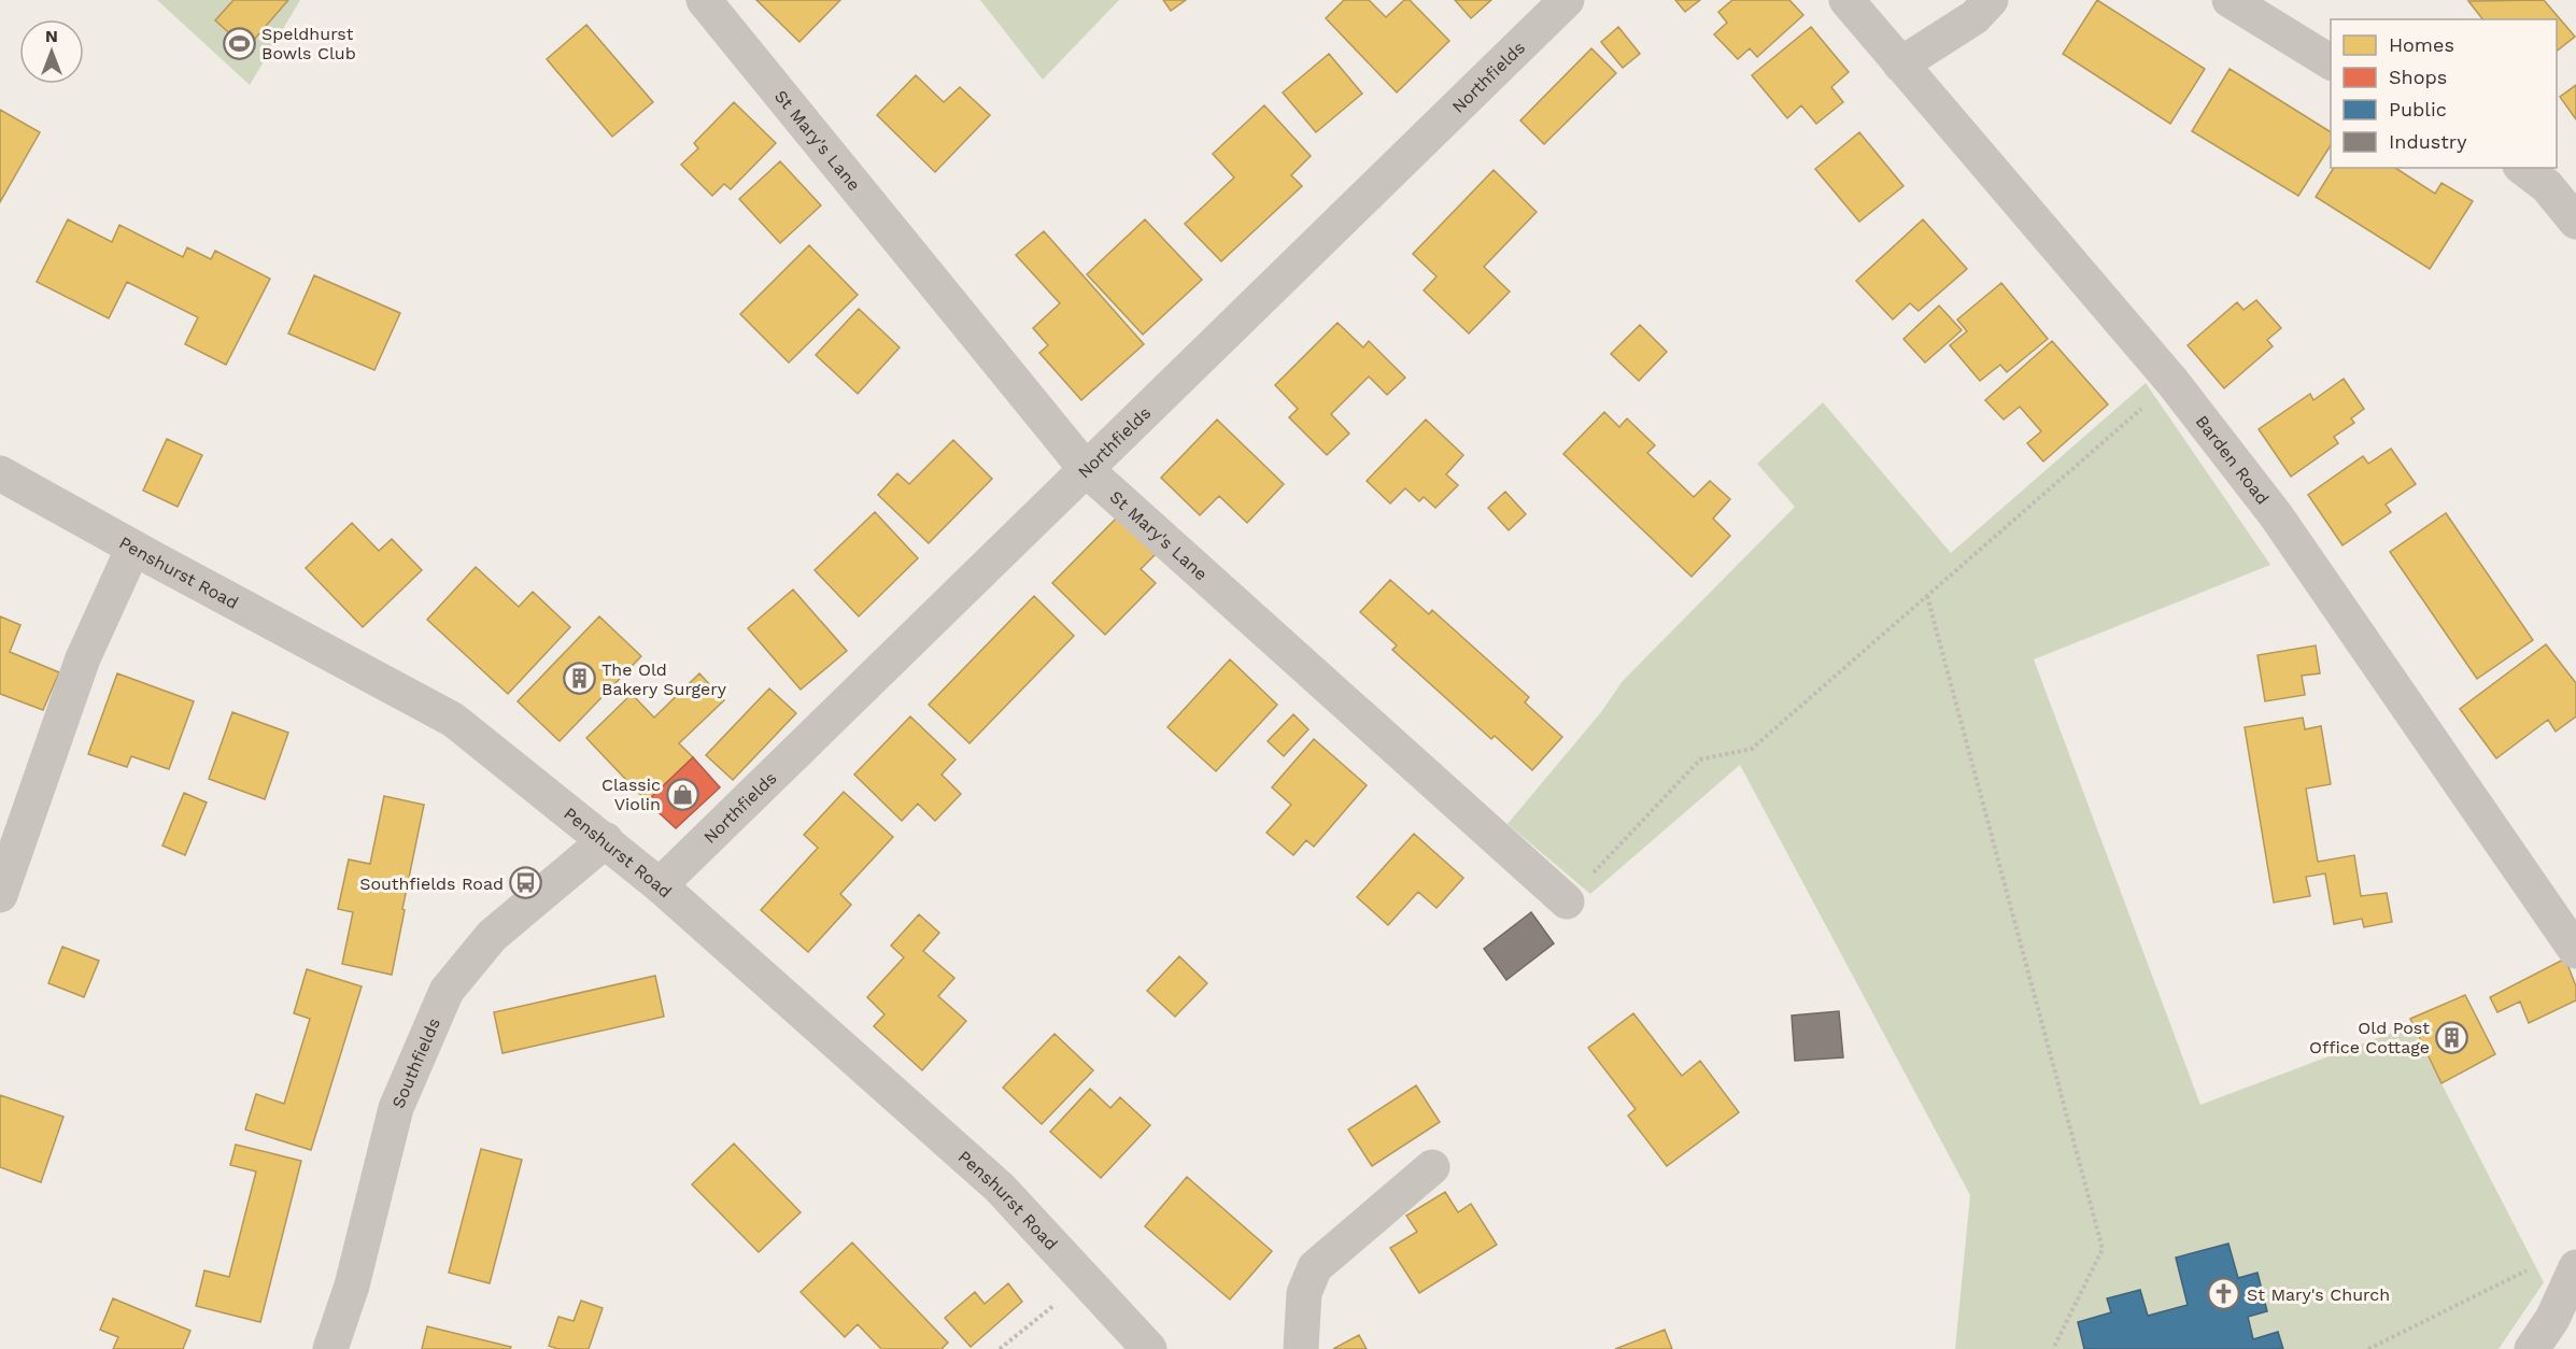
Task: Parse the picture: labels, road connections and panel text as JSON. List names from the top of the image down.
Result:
{
  "streets": {
    "street": [
      "Northfields",
      "St Mary's Lane",
      "Barden Road",
      "Penshurst Road",
      "Southfields"
    ]
  },
  "crossings": [
    ["Northfields", "St Mary's Lane"],
    ["Northfields", "Penshurst Road"],
    ["Penshurst Road", "Southfields"]
  ],
  "places": {
    "sports": ["Speldhurst Bowls Club"],
    "building": ["The Old Bakery Surgery", "Old Post Office Cottage"],
    "shop": ["Classic Violin"],
    "bus stop": ["Southfields Road"],
    "church": ["St Mary's Church"]
  },
  "legend": [
    "Homes",
    "Shops",
    "Public",
    "Industry"
  ],
  "north": "top"
}
